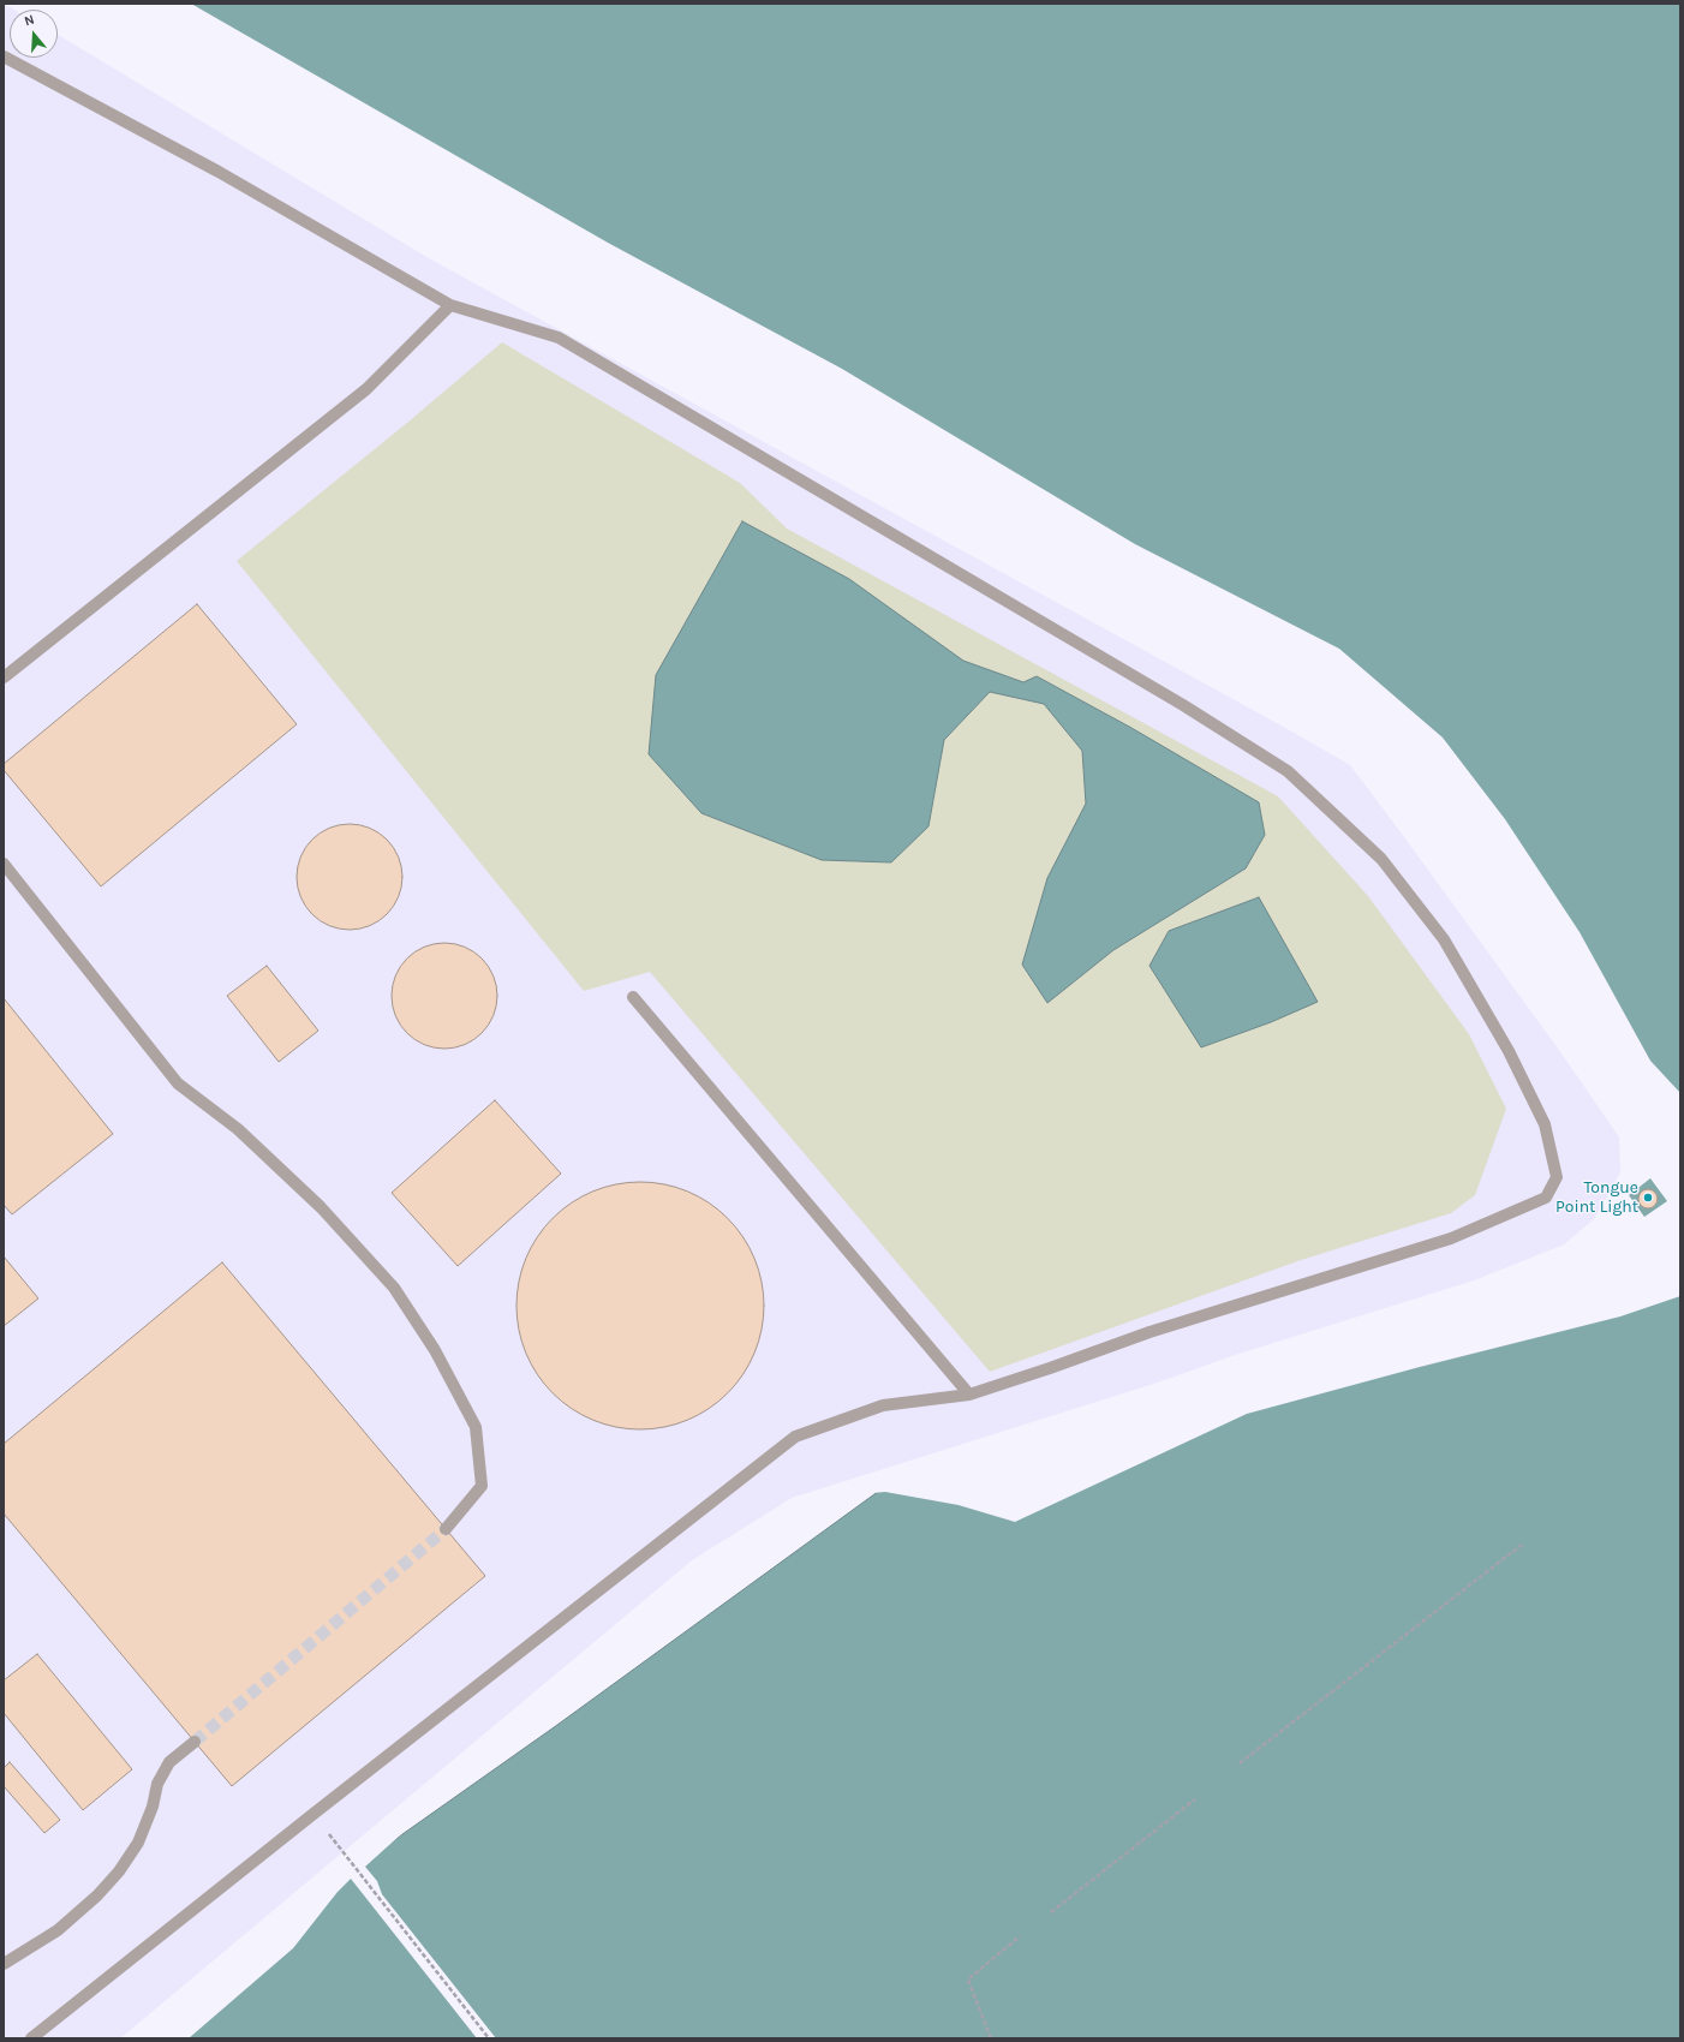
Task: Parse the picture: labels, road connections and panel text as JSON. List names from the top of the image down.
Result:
{
  "places": ["Tongue Point Light"],
  "north": "top"
}
